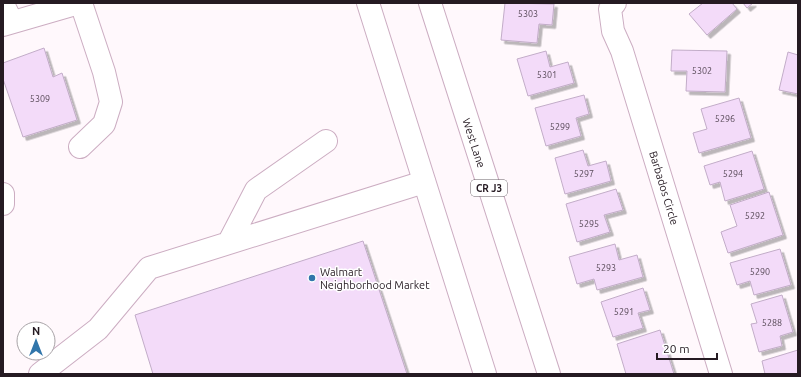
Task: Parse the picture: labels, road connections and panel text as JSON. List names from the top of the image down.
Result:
{
  "streets": {
    "main road": ["West Lane", "CR J3", "Barbados Circle"]
  },
  "places": ["Walmart Neighborhood Market"],
  "house_numbers": [
    "5303",
    "5302",
    "5301",
    "5309",
    "5296",
    "5299",
    "5297",
    "5294",
    "5292",
    "5295",
    "5293",
    "5290",
    "5291",
    "5288"
  ],
  "scale_bar": "20 m",
  "north": "top"
}
